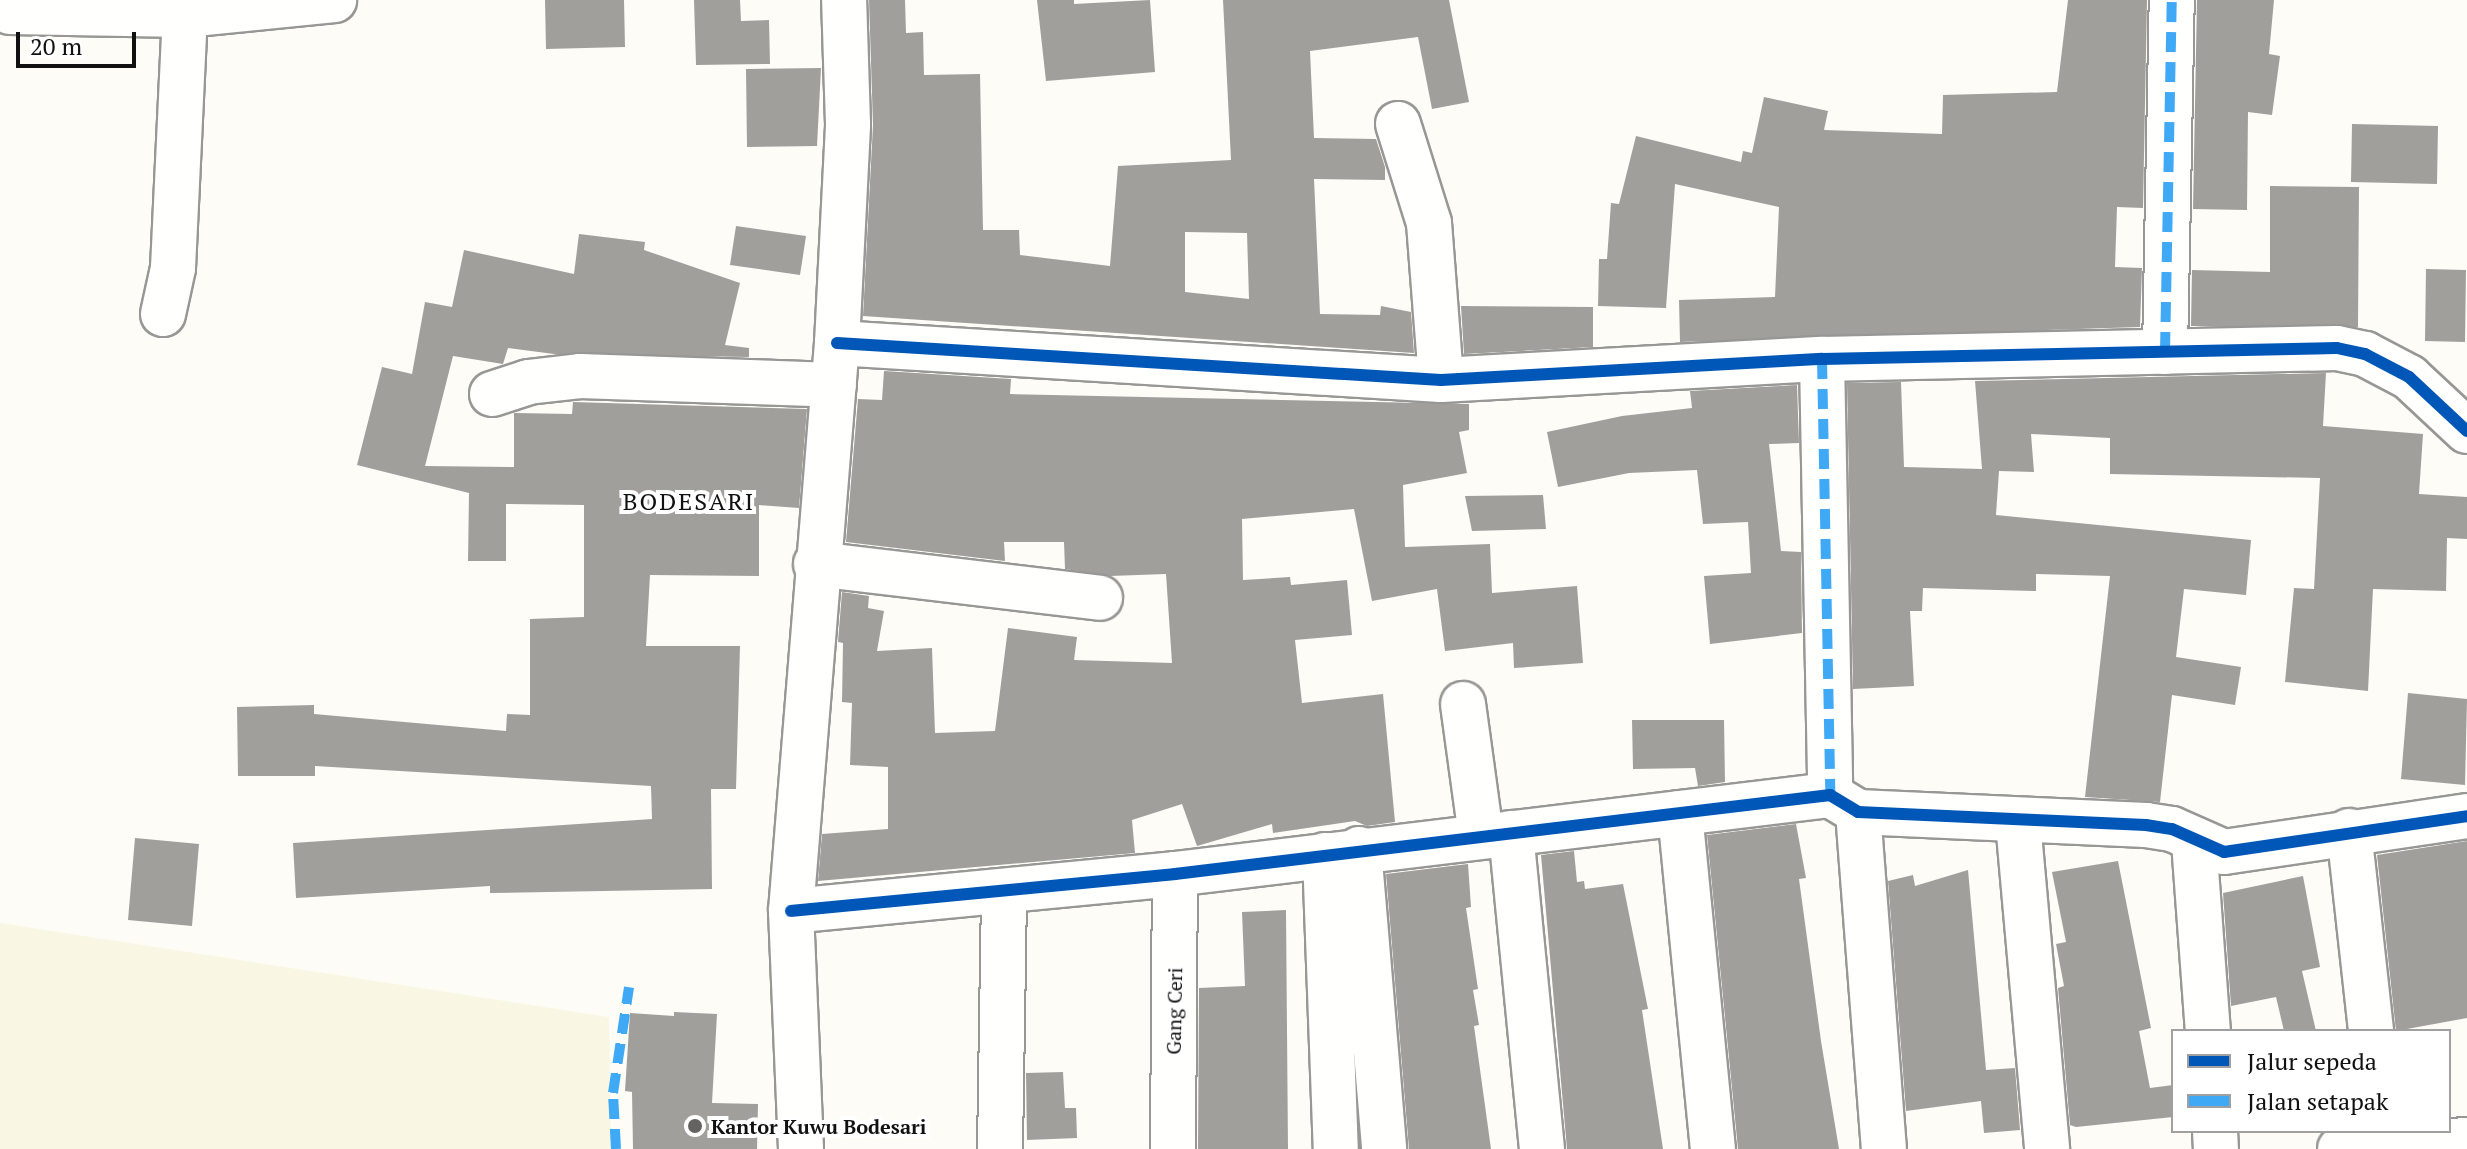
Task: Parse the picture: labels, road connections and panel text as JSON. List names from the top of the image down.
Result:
{
  "streets": {
    "street": ["Gang Ceri"]
  },
  "districts": ["BODESARI"],
  "places": ["Kantor Kuwu Bodesari"],
  "legend": ["Jalur sepeda", "Jalan setapak"],
  "scale_bar": "20 m"
}
